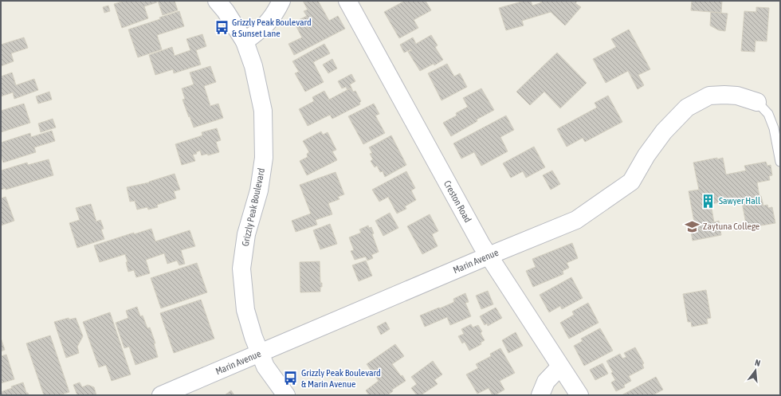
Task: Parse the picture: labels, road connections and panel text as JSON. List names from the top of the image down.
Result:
{
  "streets": {
    "street": ["Creston Road", "Grizzly Peak Boulevard", "Marin Avenue"]
  },
  "crossings": [
    ["Creston Road", "Marin Avenue"],
    ["Grizzly Peak Boulevard", "Marin Avenue"]
  ],
  "places": {
    "bus stop": ["Grizzly Peak Boulevard & Sunset Lane", "Grizzly Peak Boulevard & Marin Avenue"],
    "building": ["Sawyer Hall"],
    "school or university": ["Zaytuna College"]
  },
  "north": "top"
}
